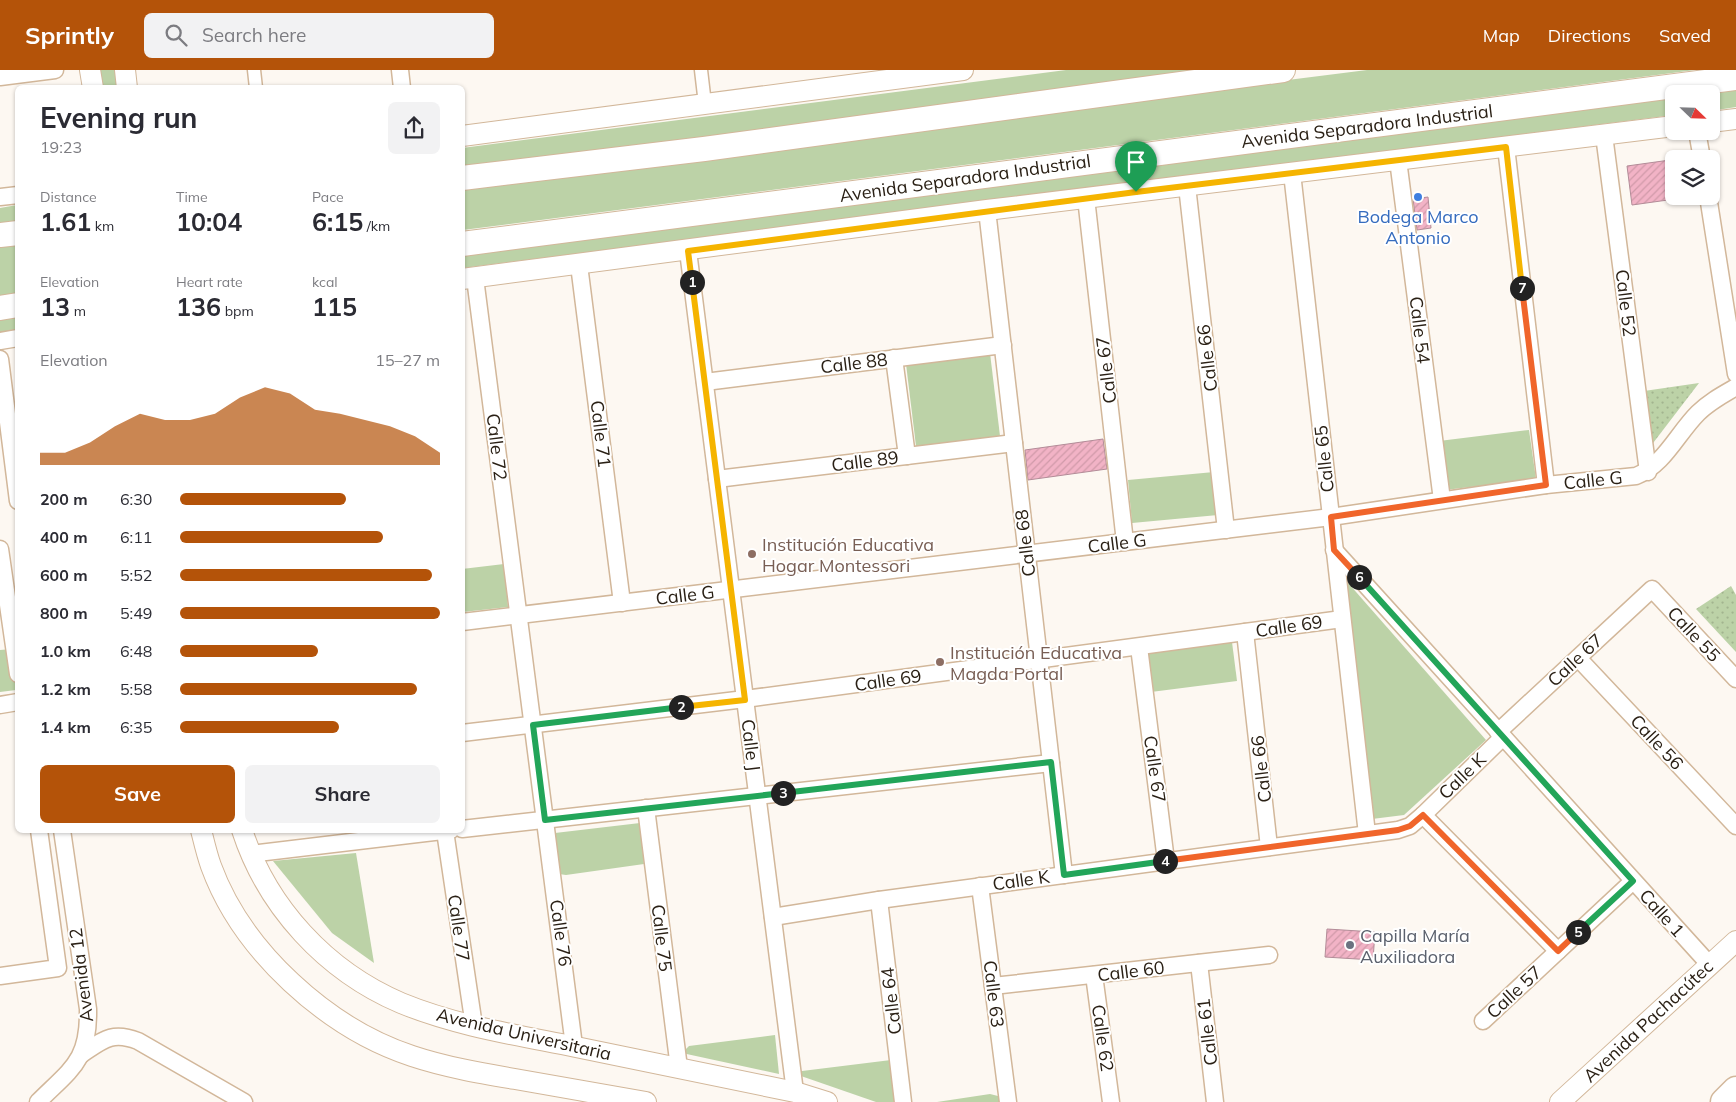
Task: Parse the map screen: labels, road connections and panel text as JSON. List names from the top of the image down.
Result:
{
  "streets": {
    "main road": ["Avenida Separadora Industrial"],
    "street": [
      "Calle 52",
      "Calle 54",
      "Calle 66",
      "Calle 88",
      "Calle 67",
      "Calle 71",
      "Calle 72",
      "Calle 65",
      "Calle 89",
      "Calle G",
      "Calle 68",
      "Calle 69",
      "Calle 55",
      "Calle 56",
      "Calle J",
      "Calle K",
      "Calle 1",
      "Calle 77",
      "Calle 76",
      "Calle 75",
      "Calle 60",
      "Avenida 12",
      "Calle 57",
      "Calle 63",
      "Calle 64",
      "Avenida Pachacútec",
      "Calle 61",
      "Avenida Universitaria",
      "Calle 62"
    ]
  },
  "crossings": [
    ["Avenida Separadora Industrial", "Calle 52"],
    ["Avenida Separadora Industrial", "Calle 54"],
    ["Avenida Separadora Industrial", "Calle 66"],
    ["Avenida Separadora Industrial", "Calle 67"],
    ["Avenida Separadora Industrial", "Calle 71"],
    ["Avenida Separadora Industrial", "Calle 72"],
    ["Avenida Separadora Industrial", "Calle 65"],
    ["Avenida Separadora Industrial", "Calle 68"],
    ["Avenida Separadora Industrial", "Calle J"],
    ["Calle 52", "Calle G"],
    ["Calle 54", "Calle G"],
    ["Calle 66", "Calle G"],
    ["Calle 66", "Calle 69"],
    ["Calle 66", "Calle K"],
    ["Calle 88", "Calle 68"],
    ["Calle 88", "Calle J"],
    ["Calle 67", "Calle G"],
    ["Calle 67", "Calle 69"],
    ["Calle 67", "Calle 55"],
    ["Calle 67", "Calle 56"],
    ["Calle 67", "Calle K"],
    ["Calle 67", "Calle 1"],
    ["Calle 71", "Calle G"],
    ["Calle 72", "Calle G"],
    ["Calle 72", "Calle 69"],
    ["Calle 72", "Calle 76"],
    ["Calle 65", "Calle G"],
    ["Calle 65", "Calle 69"],
    ["Calle 65", "Calle K"],
    ["Calle 65", "Calle 1"],
    ["Calle 89", "Calle 68"],
    ["Calle 89", "Calle J"],
    ["Calle G", "Calle 68"],
    ["Calle G", "Calle J"],
    ["Calle 68", "Calle 69"],
    ["Calle 68", "Calle K"],
    ["Calle 69", "Calle J"],
    ["Calle 69", "Calle 76"],
    ["Calle J", "Calle K"],
    ["Calle J", "Avenida Universitaria"],
    ["Calle K", "Calle 1"],
    ["Calle K", "Calle 63"],
    ["Calle K", "Calle 64"],
    ["Calle 1", "Calle 57"],
    ["Calle 1", "Avenida Pachacútec"],
    ["Calle 77", "Avenida Universitaria"],
    ["Calle 76", "Avenida Universitaria"],
    ["Calle 75", "Avenida Universitaria"],
    ["Calle 60", "Calle 63"],
    ["Calle 60", "Calle 61"],
    ["Calle 60", "Calle 62"]
  ],
  "places": [
    "Bodega Marco Antonio",
    "Institución Educativa Hogar Montessori",
    "Institución Educativa Magda Portal",
    "Capilla María Auxiliadora"
  ],
  "north": "bottom right",
  "page": {
    "header": "Sprintly",
    "search": "Search here",
    "nav": ["Map", "Directions", "Saved"],
    "heading": ["Evening run", "19:23"],
    "stats": [
      ["Distance", "1.61 km"],
      ["Time", "10:04"],
      ["Pace", "6:15 /km"],
      ["Elevation", "13 m"],
      ["Heart rate", "136 bpm"],
      ["kcal", "115"]
    ],
    "pins": [
      "1",
      "7",
      "6",
      "2",
      "3",
      "4",
      "5"
    ],
    "chart": ["Elevation", "15–27 m"],
    "list": [
      {
        "name": "200 m",
        "note": "6:30"
      },
      {
        "name": "400 m",
        "note": "6:11"
      },
      {
        "name": "600 m",
        "note": "5:52"
      },
      {
        "name": "800 m",
        "note": "5:49"
      },
      {
        "name": "1.0 km",
        "note": "6:48"
      },
      {
        "name": "1.2 km",
        "note": "5:58"
      },
      {
        "name": "1.4 km",
        "note": "6:35"
      }
    ],
    "buttons": ["Save", "Share"]
  }
}
